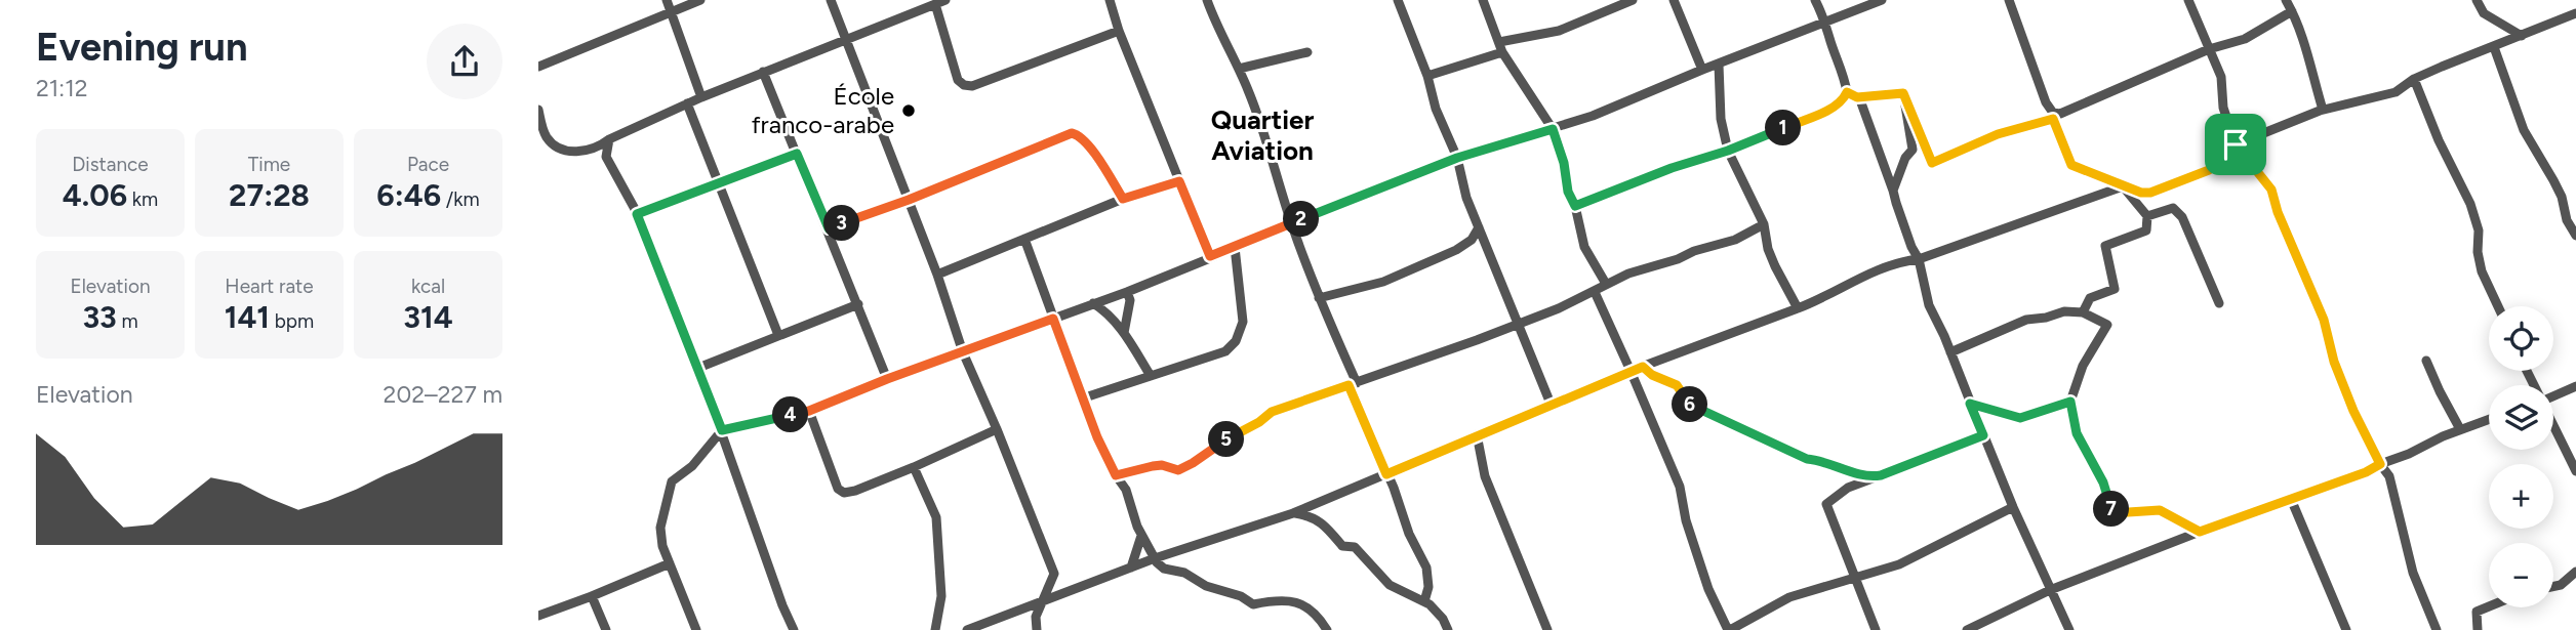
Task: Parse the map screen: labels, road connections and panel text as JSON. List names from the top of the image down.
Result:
{
  "districts": ["Quartier Aviation"],
  "places": ["École franco-arabe"],
  "page": {
    "heading": ["Evening run", "21:12"],
    "pins": [
      "1",
      "2",
      "3",
      "6",
      "4",
      "5",
      "7"
    ],
    "stats": [
      ["Distance", "4.06 km"],
      ["Time", "27:28"],
      ["Pace", "6:46 /km"],
      ["Elevation", "33 m"],
      ["Heart rate", "141 bpm"],
      ["kcal", "314"]
    ],
    "map_buttons": ["+", "−"],
    "chart": ["Elevation", "202–227 m"]
  }
}
